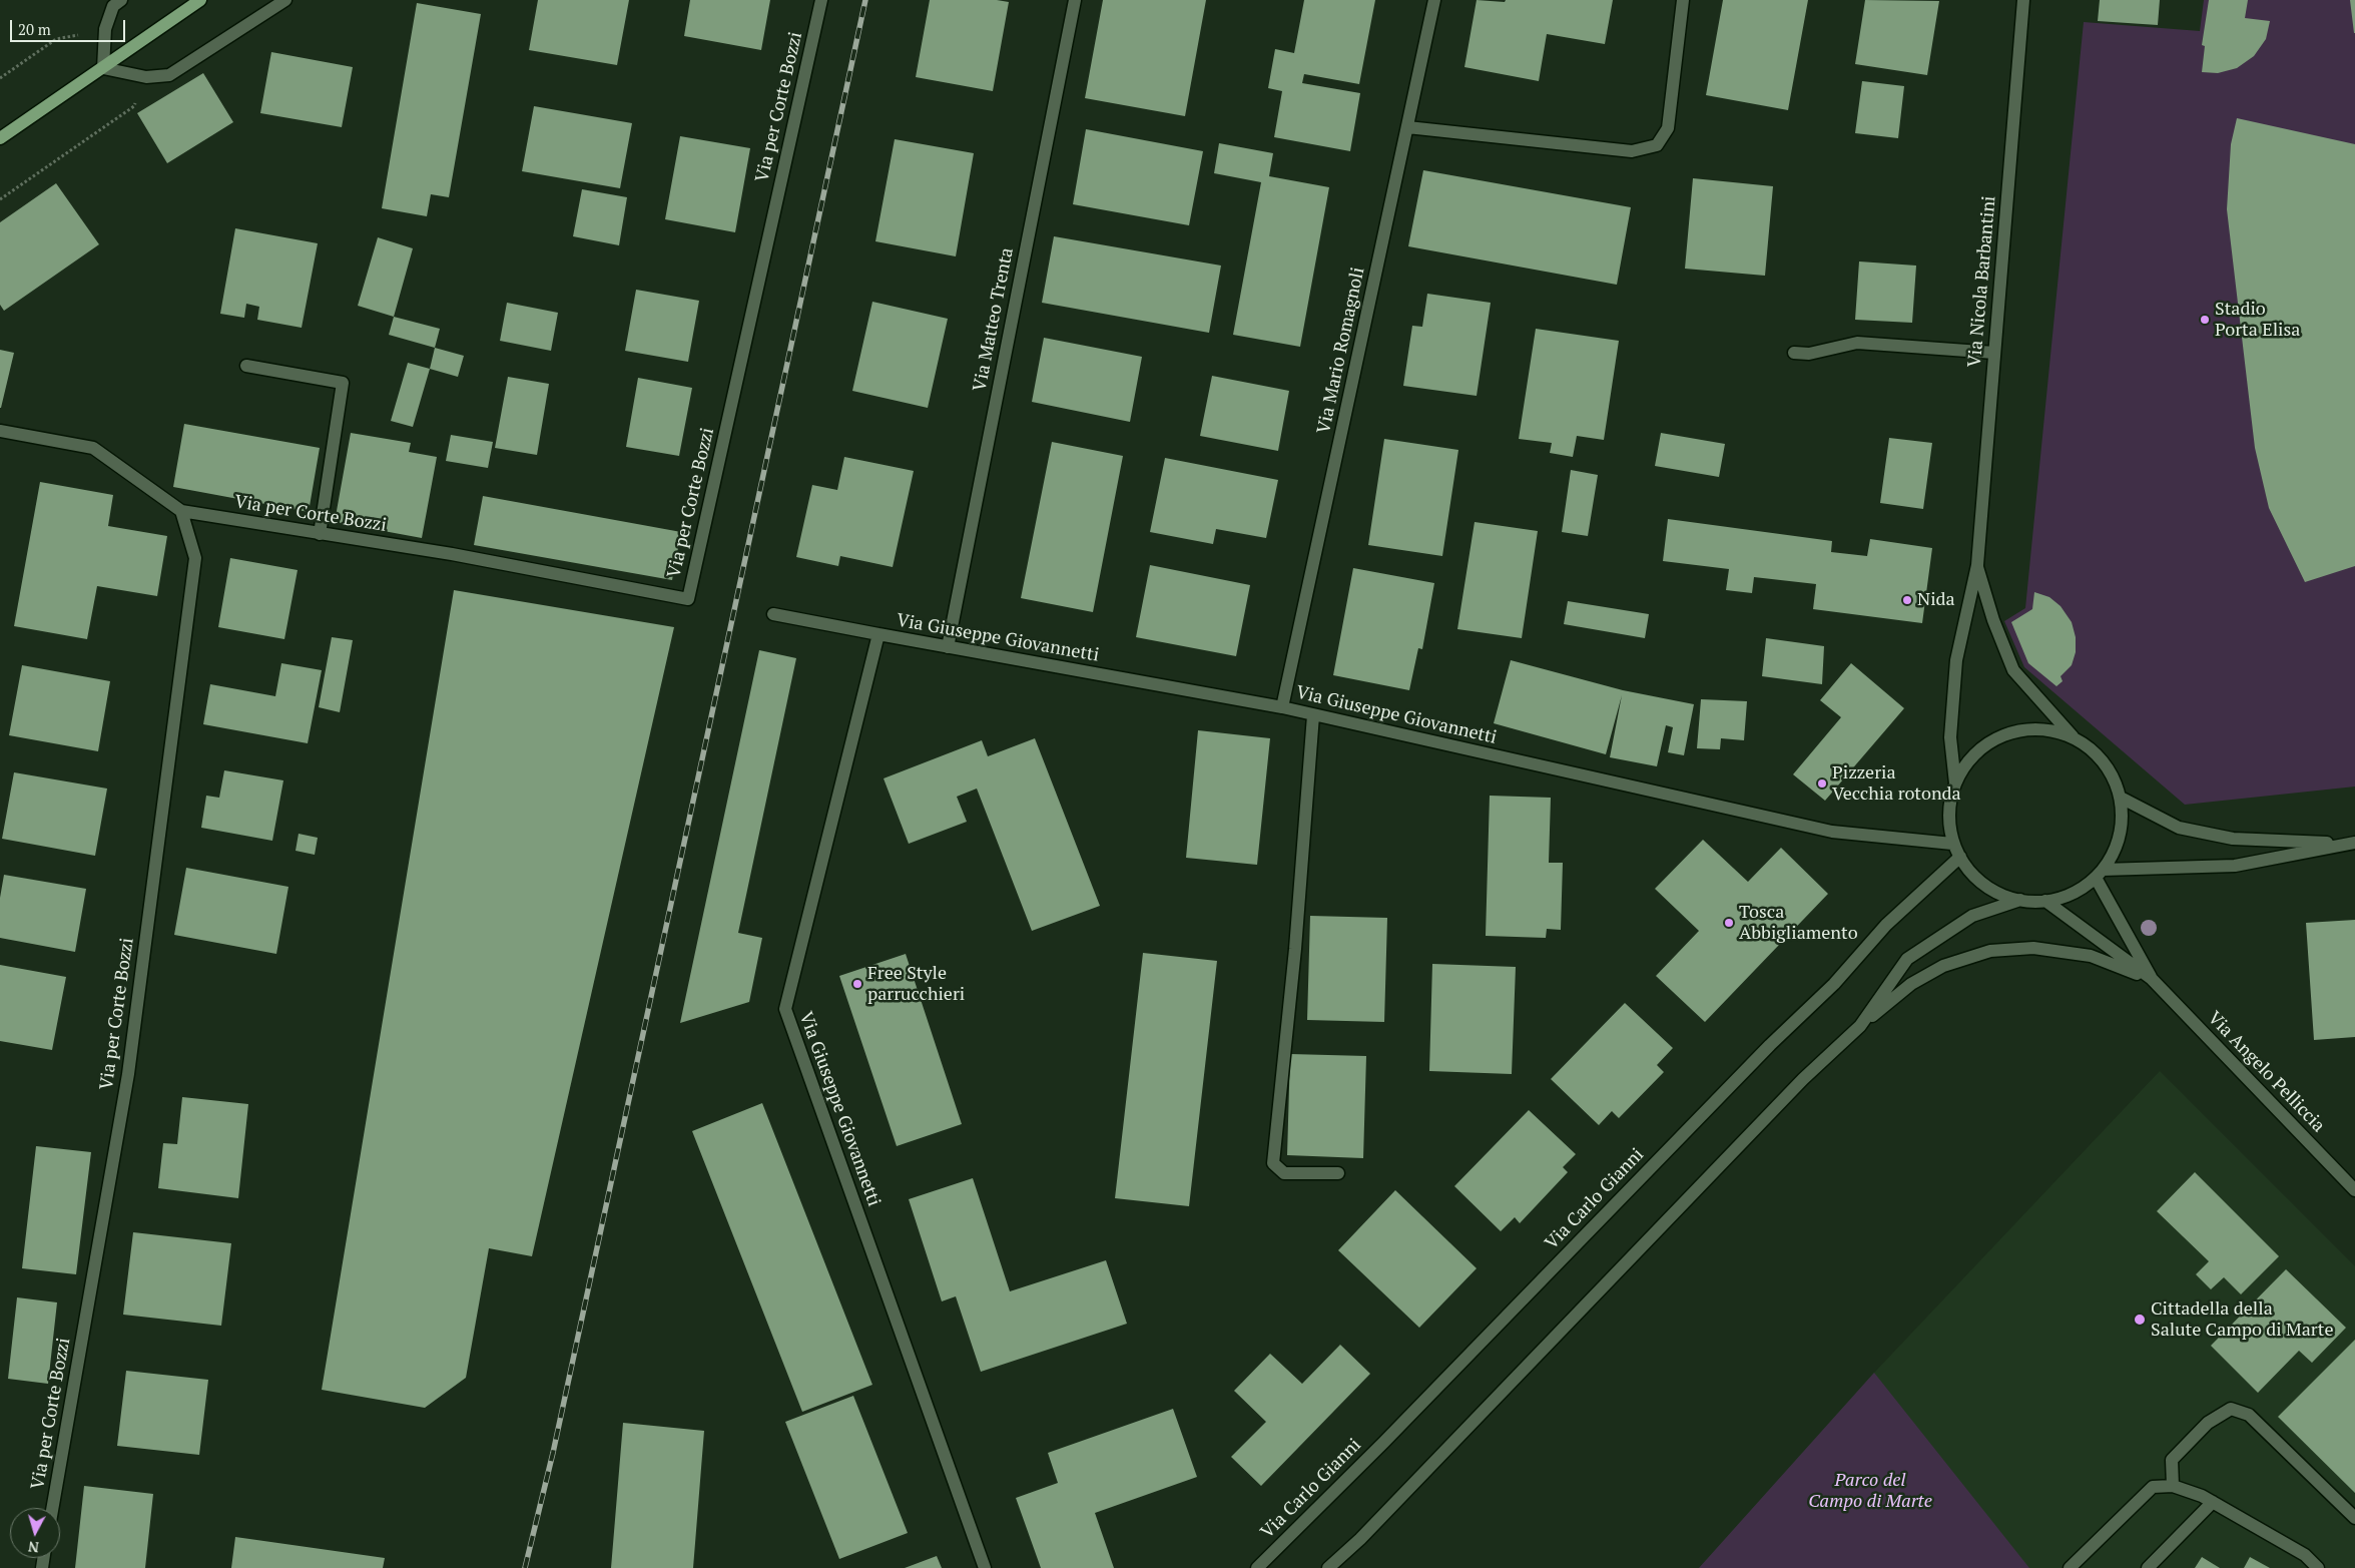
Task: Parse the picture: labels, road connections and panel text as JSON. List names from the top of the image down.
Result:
{
  "streets": {
    "street": [
      "Via per Corte Bozzi",
      "Via Nicola Barbantini",
      "Via Matteo Trenta",
      "Via Mario Romagnoli",
      "Via Giuseppe Giovannetti",
      "Via Angelo Pelliccia",
      "Via Carlo Gianni"
    ]
  },
  "crossings": [
    ["Via Nicola Barbantini", "Via Giuseppe Giovannetti"],
    ["Via Nicola Barbantini", "Via Angelo Pelliccia"],
    ["Via Nicola Barbantini", "Via Carlo Gianni"],
    ["Via Matteo Trenta", "Via Giuseppe Giovannetti"],
    ["Via Mario Romagnoli", "Via Giuseppe Giovannetti"],
    ["Via Giuseppe Giovannetti", "Via Angelo Pelliccia"],
    ["Via Giuseppe Giovannetti", "Via Carlo Gianni"],
    ["Via Angelo Pelliccia", "Via Carlo Gianni"]
  ],
  "parks": ["Parco del Campo di Marte"],
  "places": [
    "Stadio Porta Elisa",
    "Nida",
    "Pizzeria Vecchia rotonda",
    "Tosca Abbigliamento",
    "Free Style parrucchieri",
    "Cittadella della Salute Campo di Marte"
  ],
  "scale_bar": "20 m",
  "north": "bottom"
}
